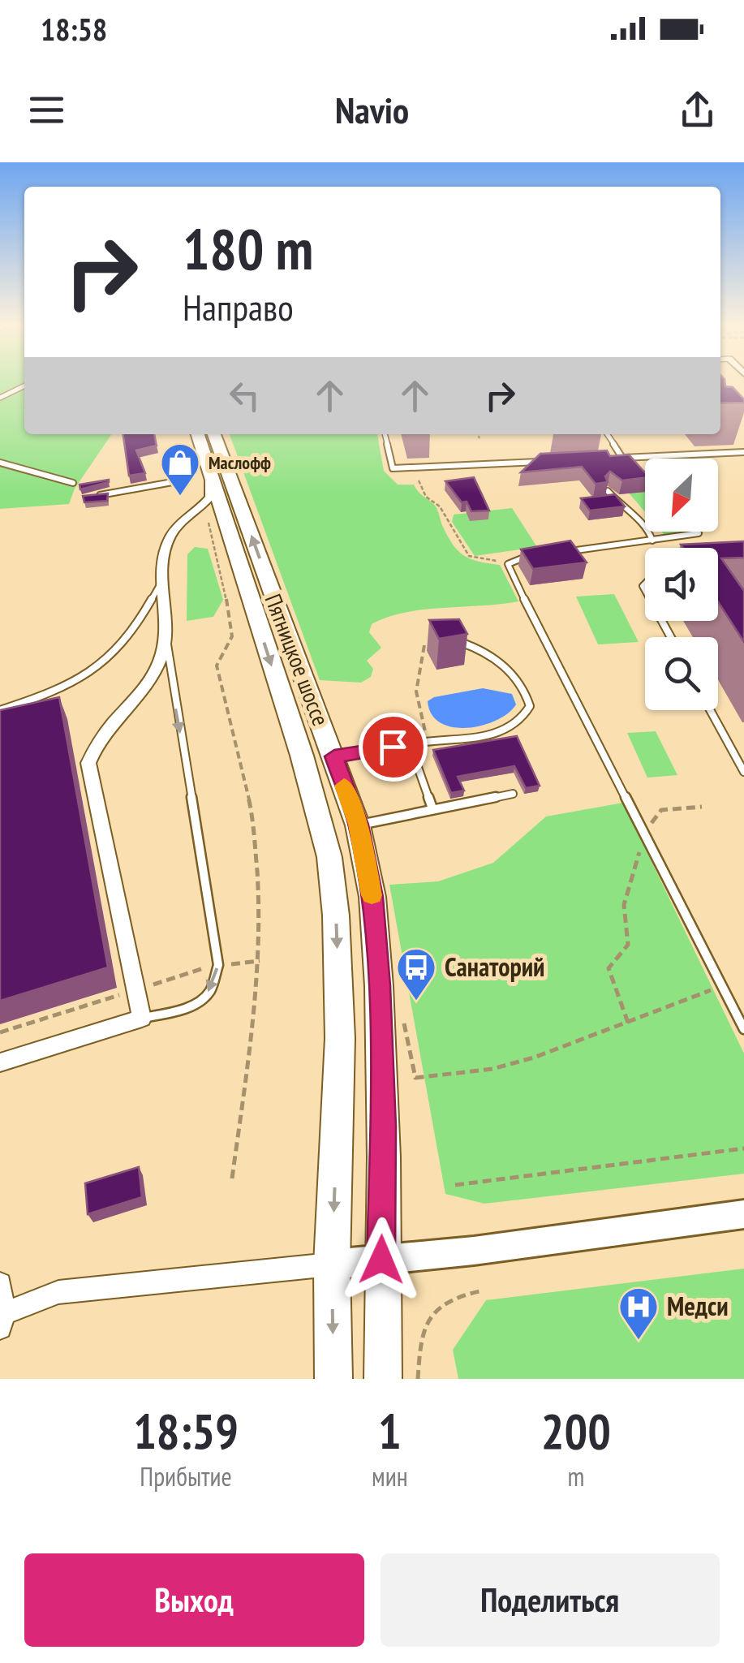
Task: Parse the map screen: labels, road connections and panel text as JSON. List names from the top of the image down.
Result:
{
  "streets": {
    "main road": ["Пятницкое шоссе"]
  },
  "places": {
    "shop": ["Маслофф"],
    "bus stop": ["Санаторий"],
    "hospital": ["Медси"]
  },
  "north": "bottom left",
  "page": {
    "status": "18:58",
    "header": "Navio",
    "turn": ["180 m", "Направо"],
    "eta": [
      "18:59",
      "Прибытие",
      "1",
      "мин",
      "200",
      "m"
    ],
    "buttons": ["Выход", "Поделиться"]
  }
}
